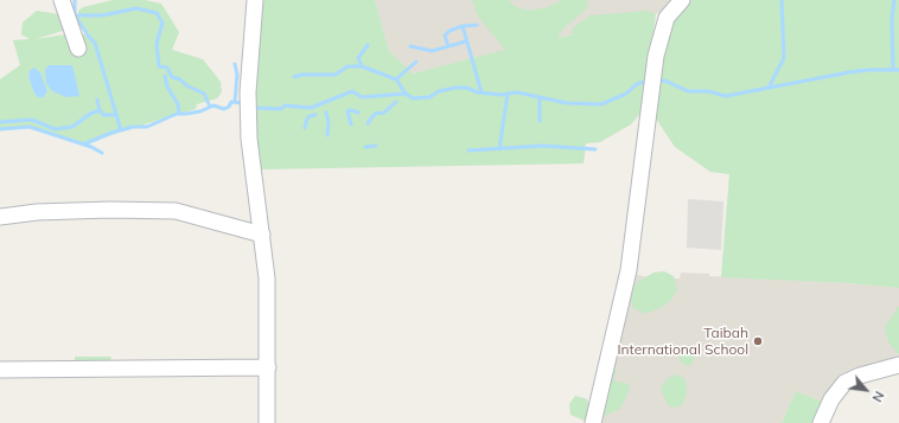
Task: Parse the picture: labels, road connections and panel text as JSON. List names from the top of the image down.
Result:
{
  "places": ["Taibah International School"],
  "north": "bottom right"
}
